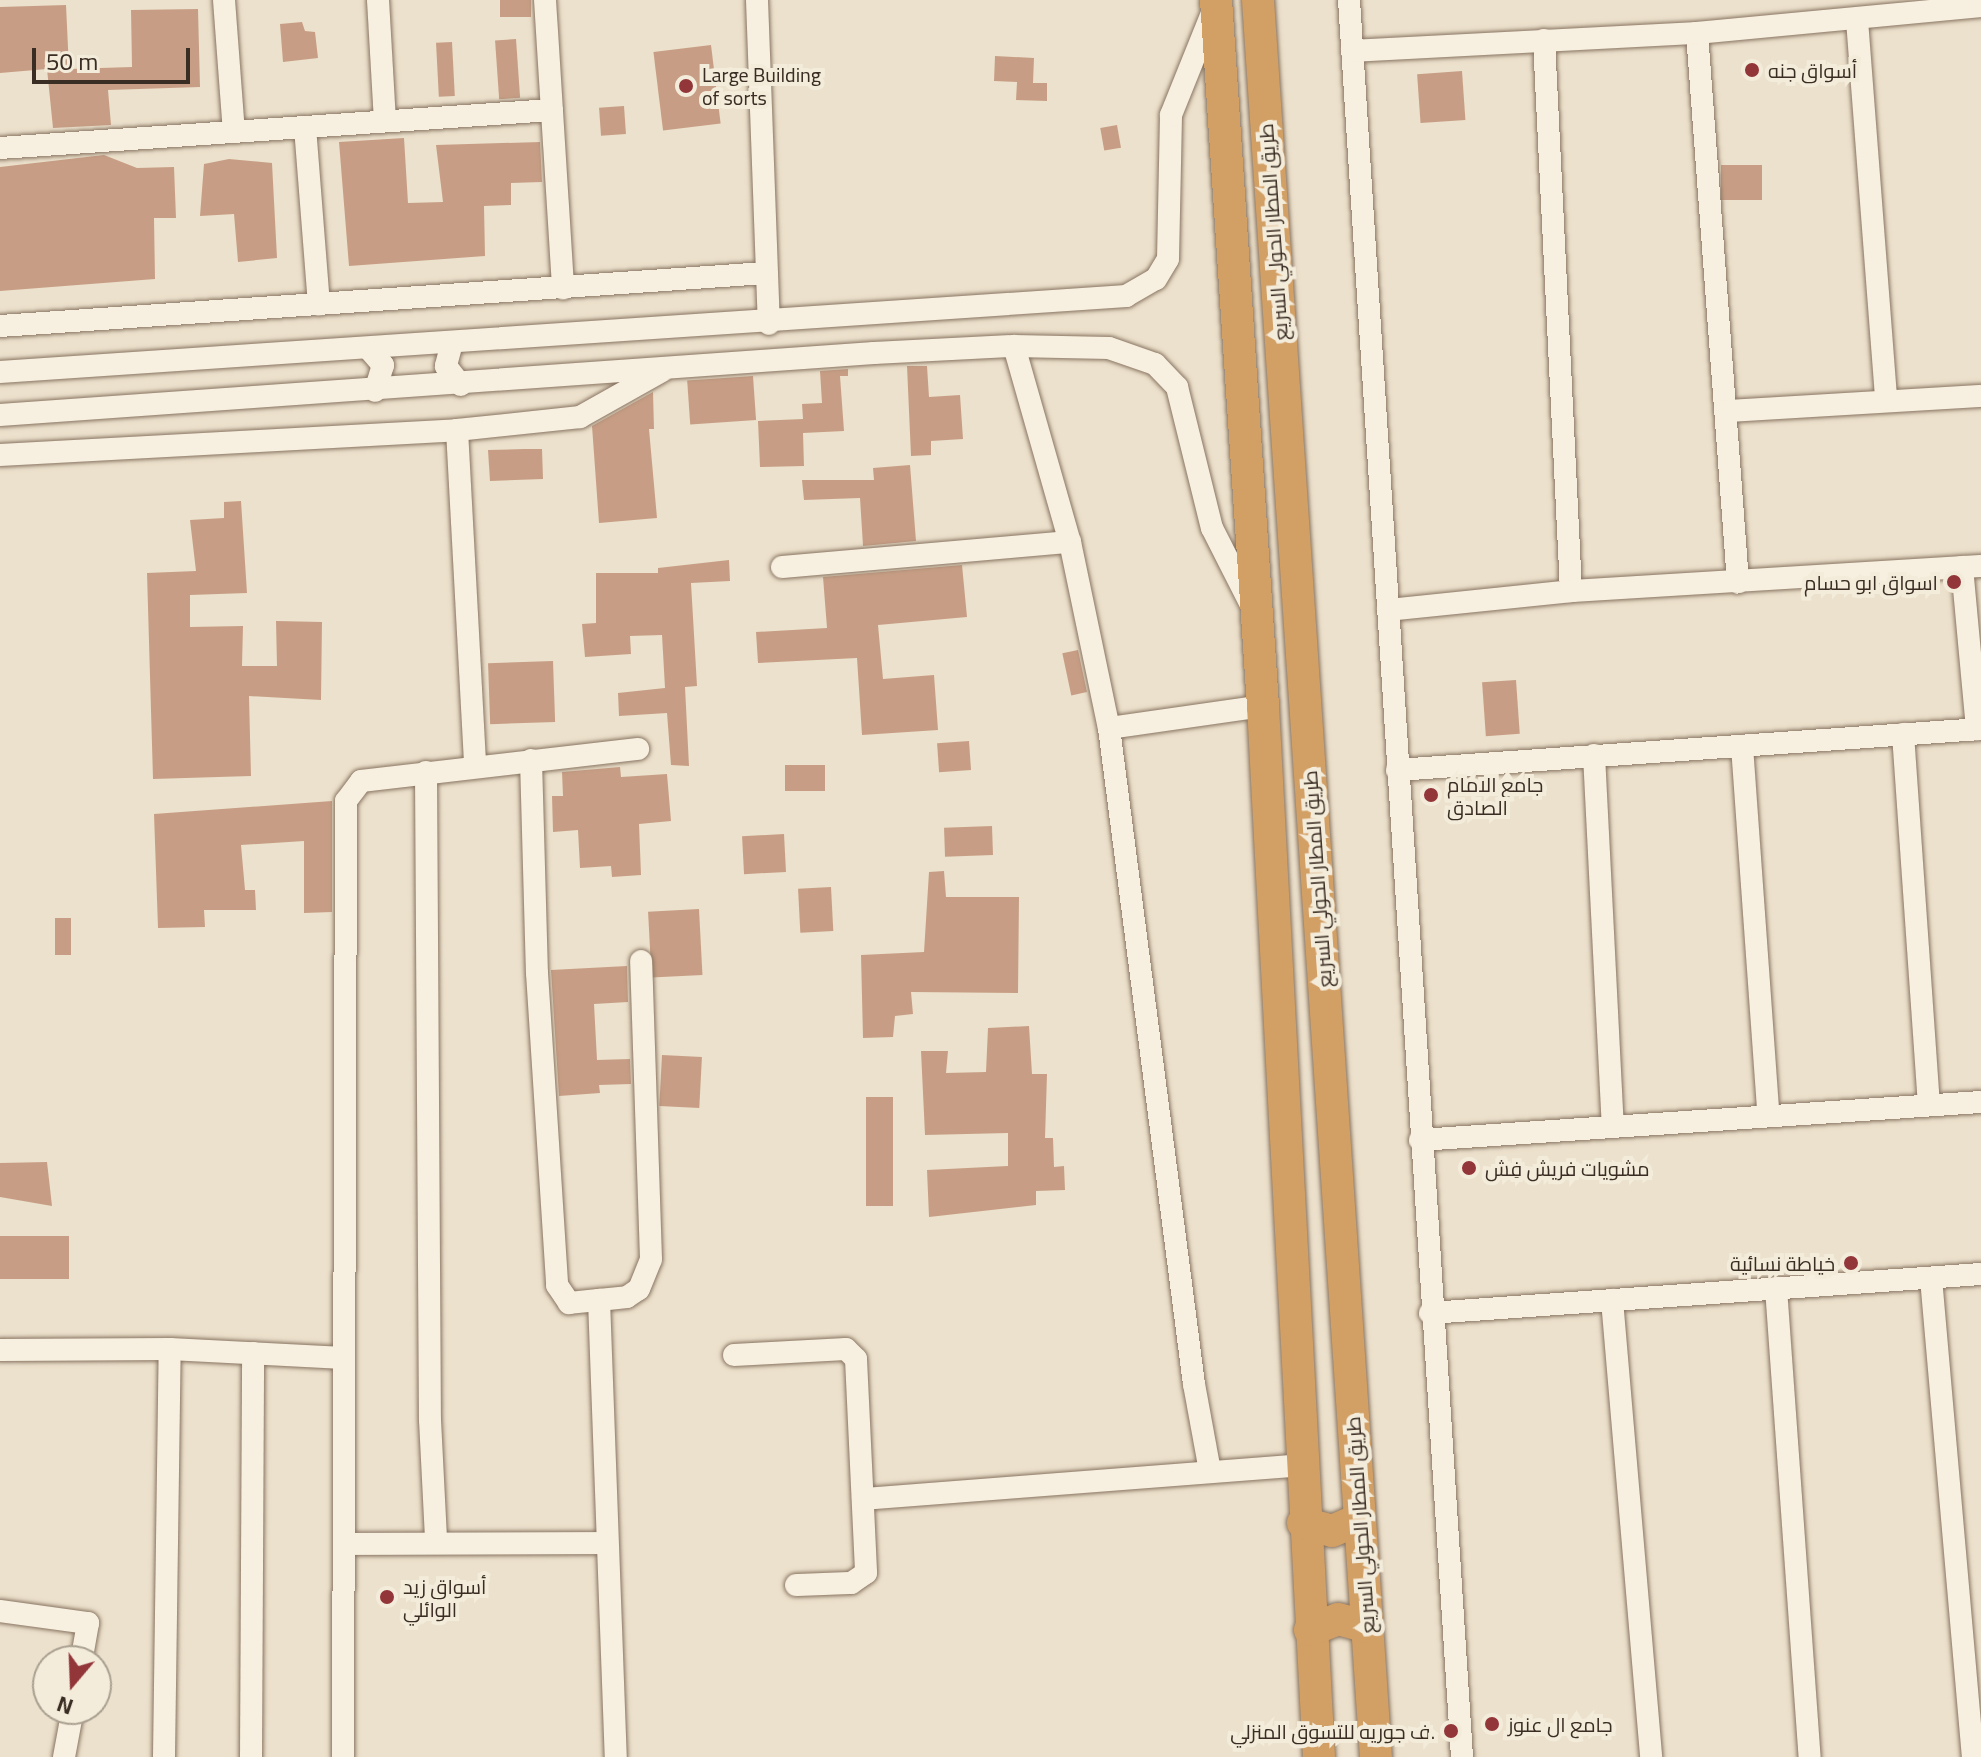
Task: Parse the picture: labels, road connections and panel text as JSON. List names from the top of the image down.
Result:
{
  "streets": {
    "highway": ["طريق المطار الحولي السريع"]
  },
  "places": [
    "أسواق جنه",
    "Large Building of sorts",
    "اسواق ابو حسام",
    "جامع الامام الصادق",
    "مشويات فريش فِش",
    "خياطة نسائية",
    "أسواق زيد الوائلي",
    "جامع ال عنوز",
    "ف جوريه للتسوق المنزلي."
  ],
  "scale_bar": "50 m",
  "north": "bottom"
}
